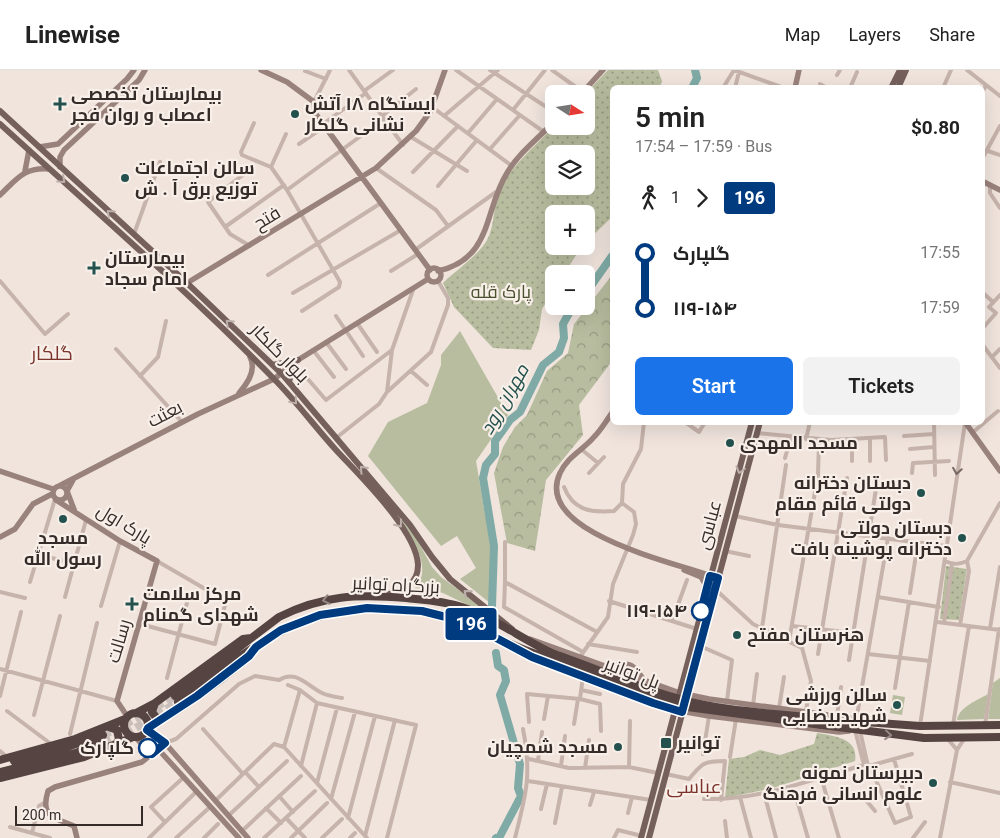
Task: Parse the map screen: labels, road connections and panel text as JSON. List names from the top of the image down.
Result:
{
  "streets": {
    "highway": ["بزرگراه توانیر", "پل توانیر"],
    "main road": ["بلوار گلکار", "عباسى"],
    "street": [
      "فتح",
      "بعثت",
      "پارک اول",
      "رسالت"
    ]
  },
  "crossings": [
    ["فتح", "بلوار گلکار"],
    ["بلوار گلکار", "بعثت"],
    ["بلوار گلکار", "بزرگراه توانیر"],
    ["بعثت", "پارک اول"],
    ["پارک اول", "رسالت"],
    ["عباسى", "بزرگراه توانیر"],
    ["بزرگراه توانیر", "پل توانیر"]
  ],
  "districts": ["گلکار", "عباسی"],
  "water": ["مهران رود"],
  "parks": ["پارک قله"],
  "places": {
    "health": ["بیمارستان تخصصی اعصاب و روان فجر", "بیمارستان امام سجاد", "مرکز سلامت شهدای گمنام"],
    "other": [
      "ایستگاه ۱۸ آتش نشانی گلکار",
      "سالن اجتماعات توزیع برق آ . ش",
      "مسجد المهدی",
      "دبستان دخترانه دولتی قائم مقام",
      "مسجد رسول الله",
      "دبستان دولتی دخترانه پوشینه بافت",
      "۱۱۹-۱۵۴",
      "هنرستان مفتح",
      "سالن ورزشی شهیدبیضایی",
      "مسجد شمچیان",
      "گلپارک",
      "دبیرستان نمونه علوم انسانی فرهنگ"
    ],
    "transit": ["توانیر"]
  },
  "lines": ["bus line 196"],
  "scale_bar": "200 m",
  "north": "right",
  "page": {
    "header": "Linewise",
    "nav": ["Map", "Layers", "Share"],
    "on_map": "196",
    "map_buttons": ["+", "−"],
    "heading": ["5 min", "17:54 – 17:59 · Bus", "$0.80"],
    "legs": ["1", "196"],
    "list": [
      {
        "name": "گلپارک",
        "value": "17:55"
      },
      {
        "name": "۱۱۹-۱۵۴",
        "value": "17:59"
      }
    ],
    "buttons": ["Start", "Tickets"],
    "scale": "200 m"
  }
}
